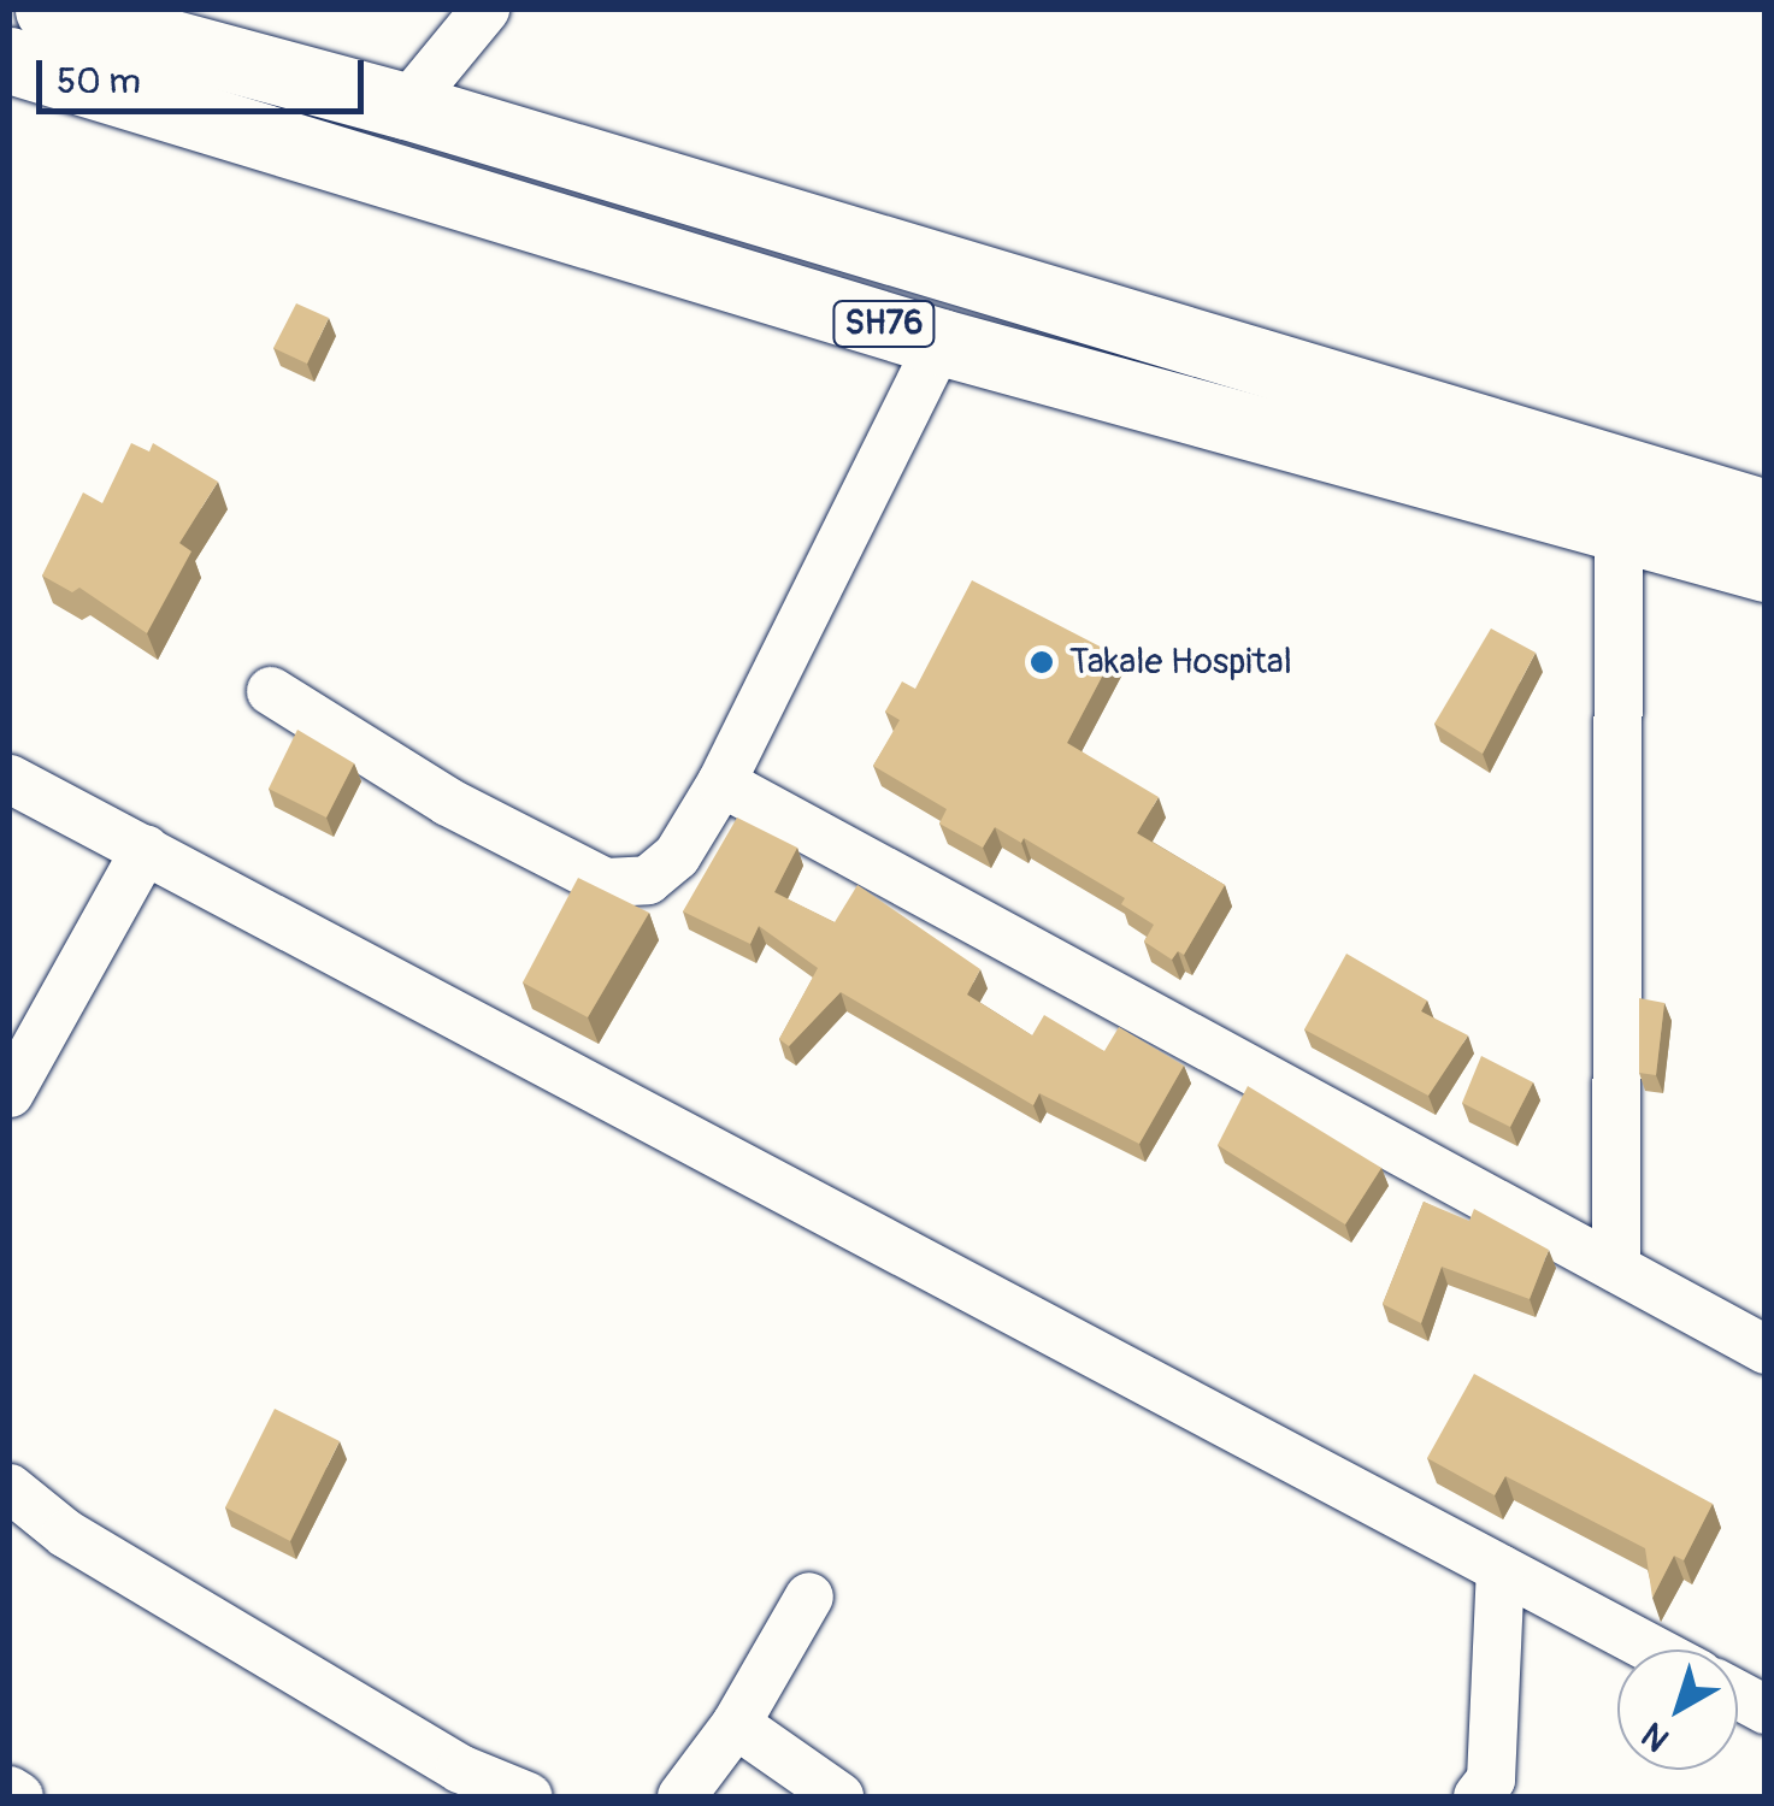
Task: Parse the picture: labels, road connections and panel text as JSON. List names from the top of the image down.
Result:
{
  "streets": {
    "main road": ["SH76"]
  },
  "places": ["Takale Hospital"],
  "scale_bar": "50 m",
  "north": "bottom left"
}
